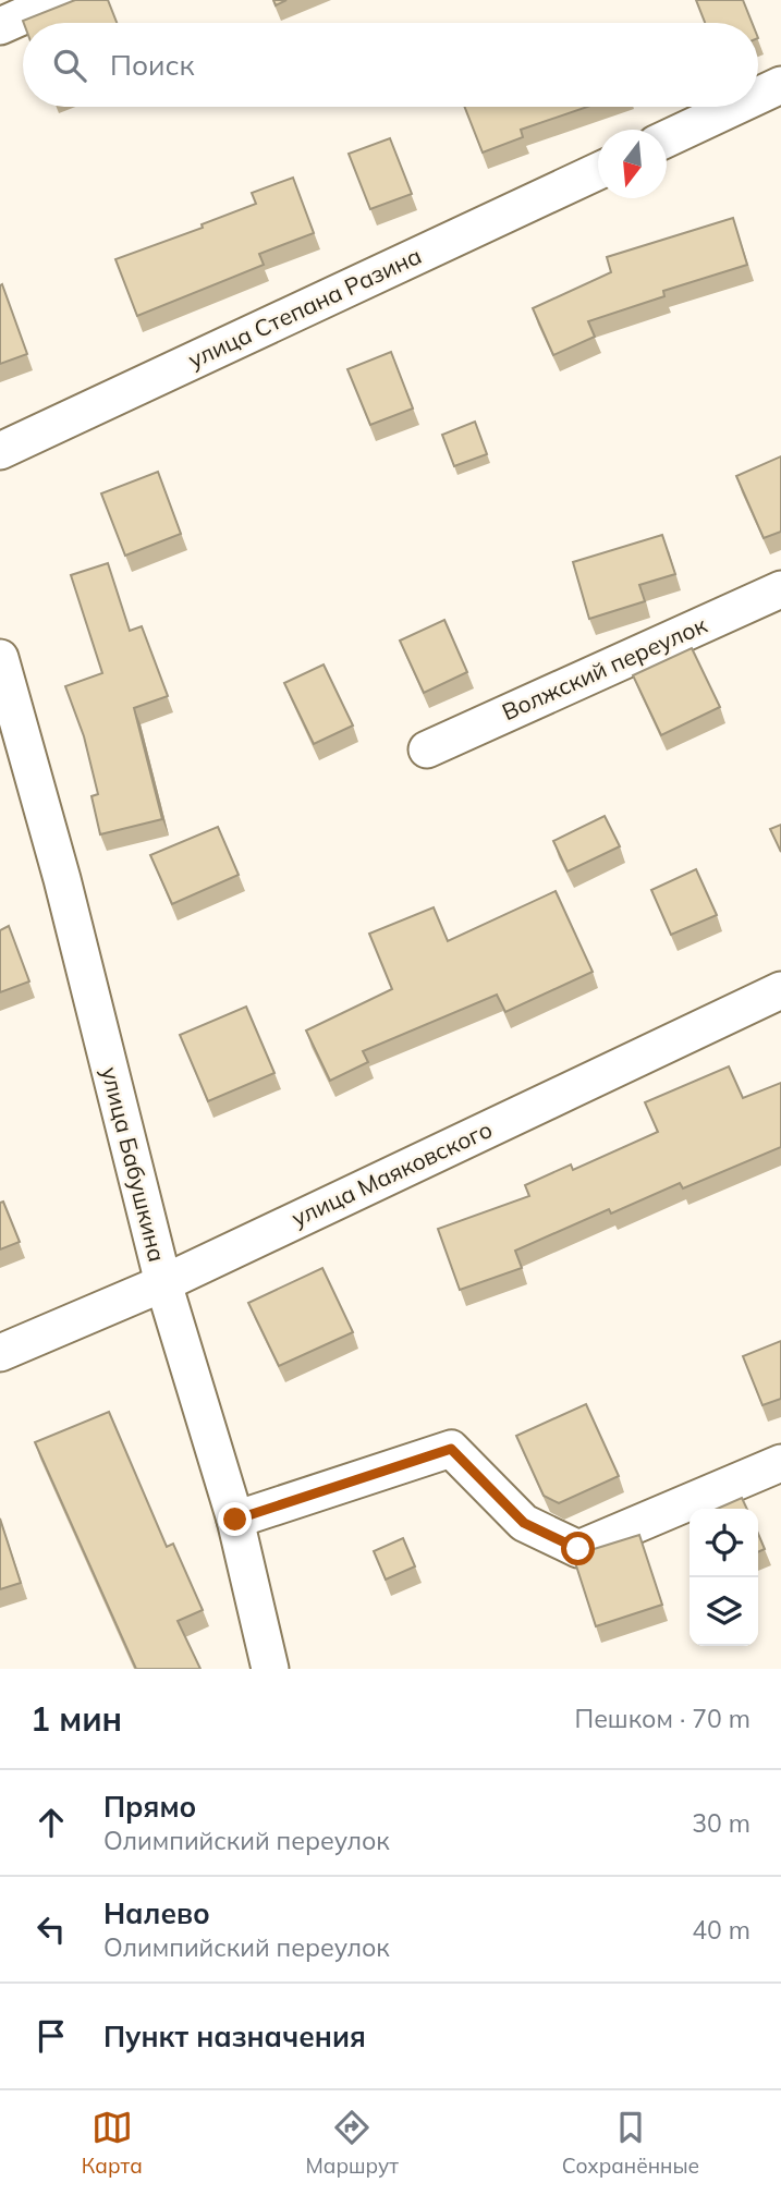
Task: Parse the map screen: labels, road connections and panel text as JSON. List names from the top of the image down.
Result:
{
  "streets": {
    "street": [
      "улица Степана Разина",
      "Волжский переулок",
      "улица Бабушкина",
      "улица Маяковского"
    ]
  },
  "crossings": [
    ["улица Бабушкина", "улица Маяковского"]
  ],
  "north": "bottom",
  "page": {
    "search": "Поиск",
    "heading": ["1 мин", "Пешком · 70 m"],
    "list": [
      ["Прямо", "Олимпийский переулок", "30 m"],
      ["Налево", "Олимпийский переулок", "40 m"],
      "Пункт назначения"
    ],
    "nav": ["Карта", "Маршрут", "Сохранённые"]
  }
}
